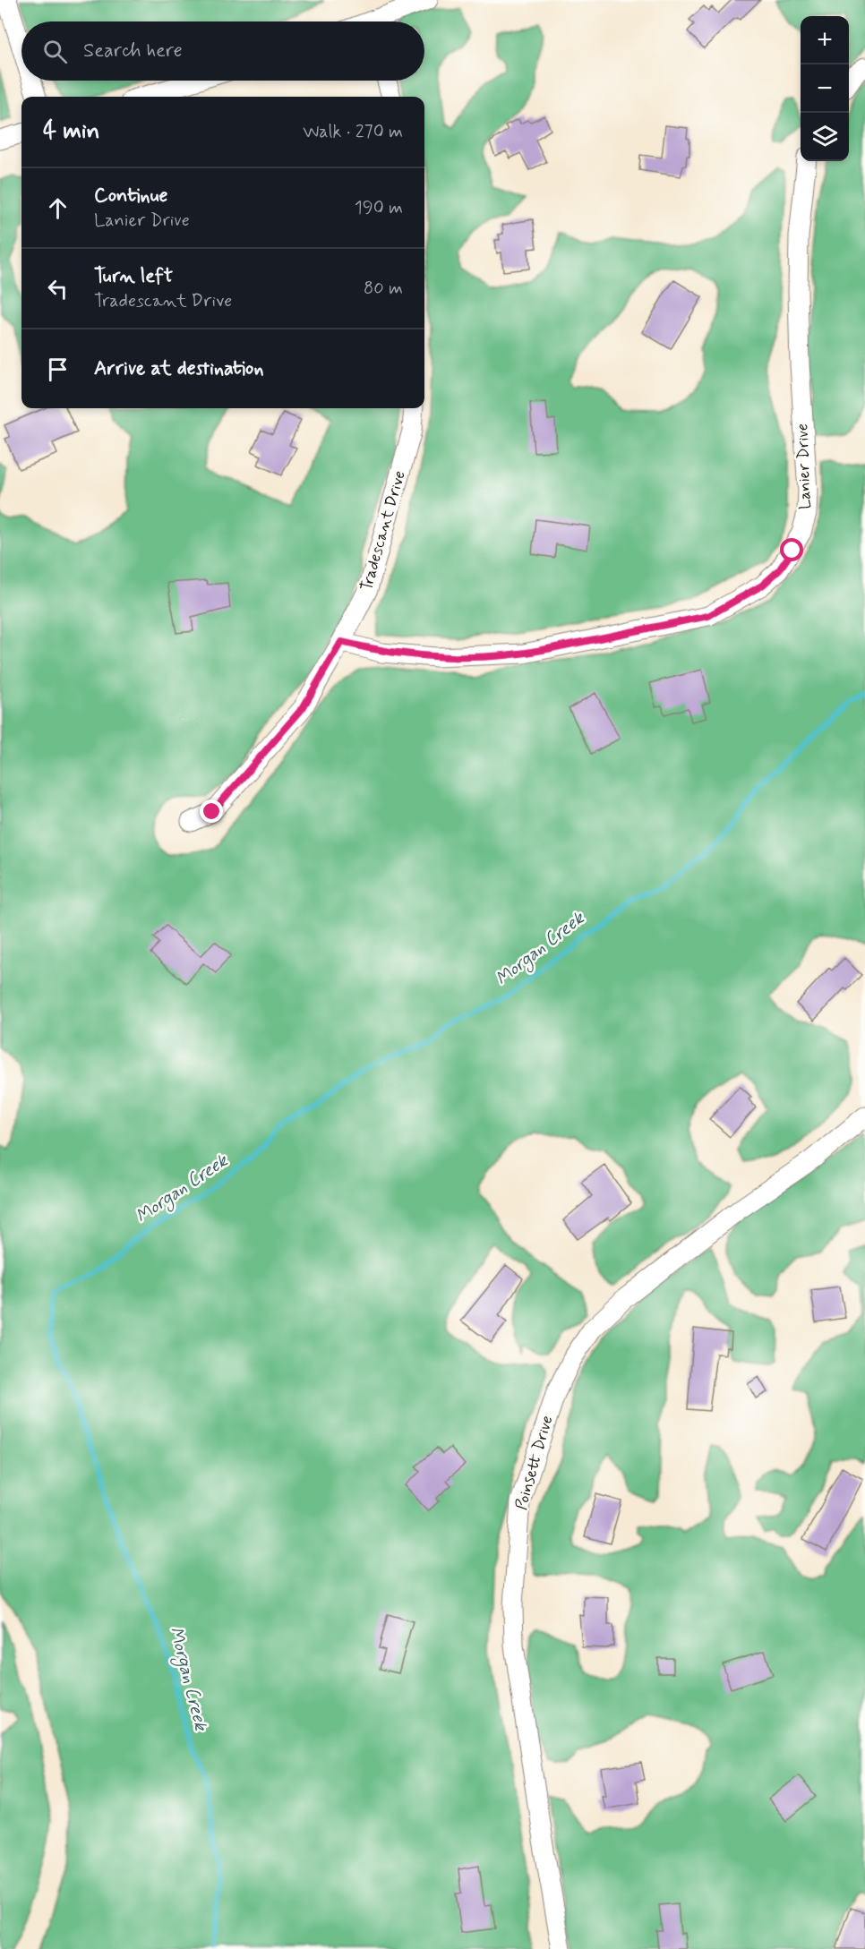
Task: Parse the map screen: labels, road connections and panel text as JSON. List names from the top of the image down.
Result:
{
  "streets": {
    "street": ["Lanier Drive", "Tradescant Drive", "Poinsett Drive"]
  },
  "crossings": [
    ["Lanier Drive", "Tradescant Drive"]
  ],
  "water": ["Morgan Creek"],
  "page": {
    "map_buttons": ["+", "−"],
    "search": "Search here",
    "heading": ["4 min", "Walk · 270 m"],
    "list": [
      ["Continue", "Lanier Drive", "190 m"],
      ["Turn left", "Tradescant Drive", "80 m"],
      "Arrive at destination"
    ]
  }
}
